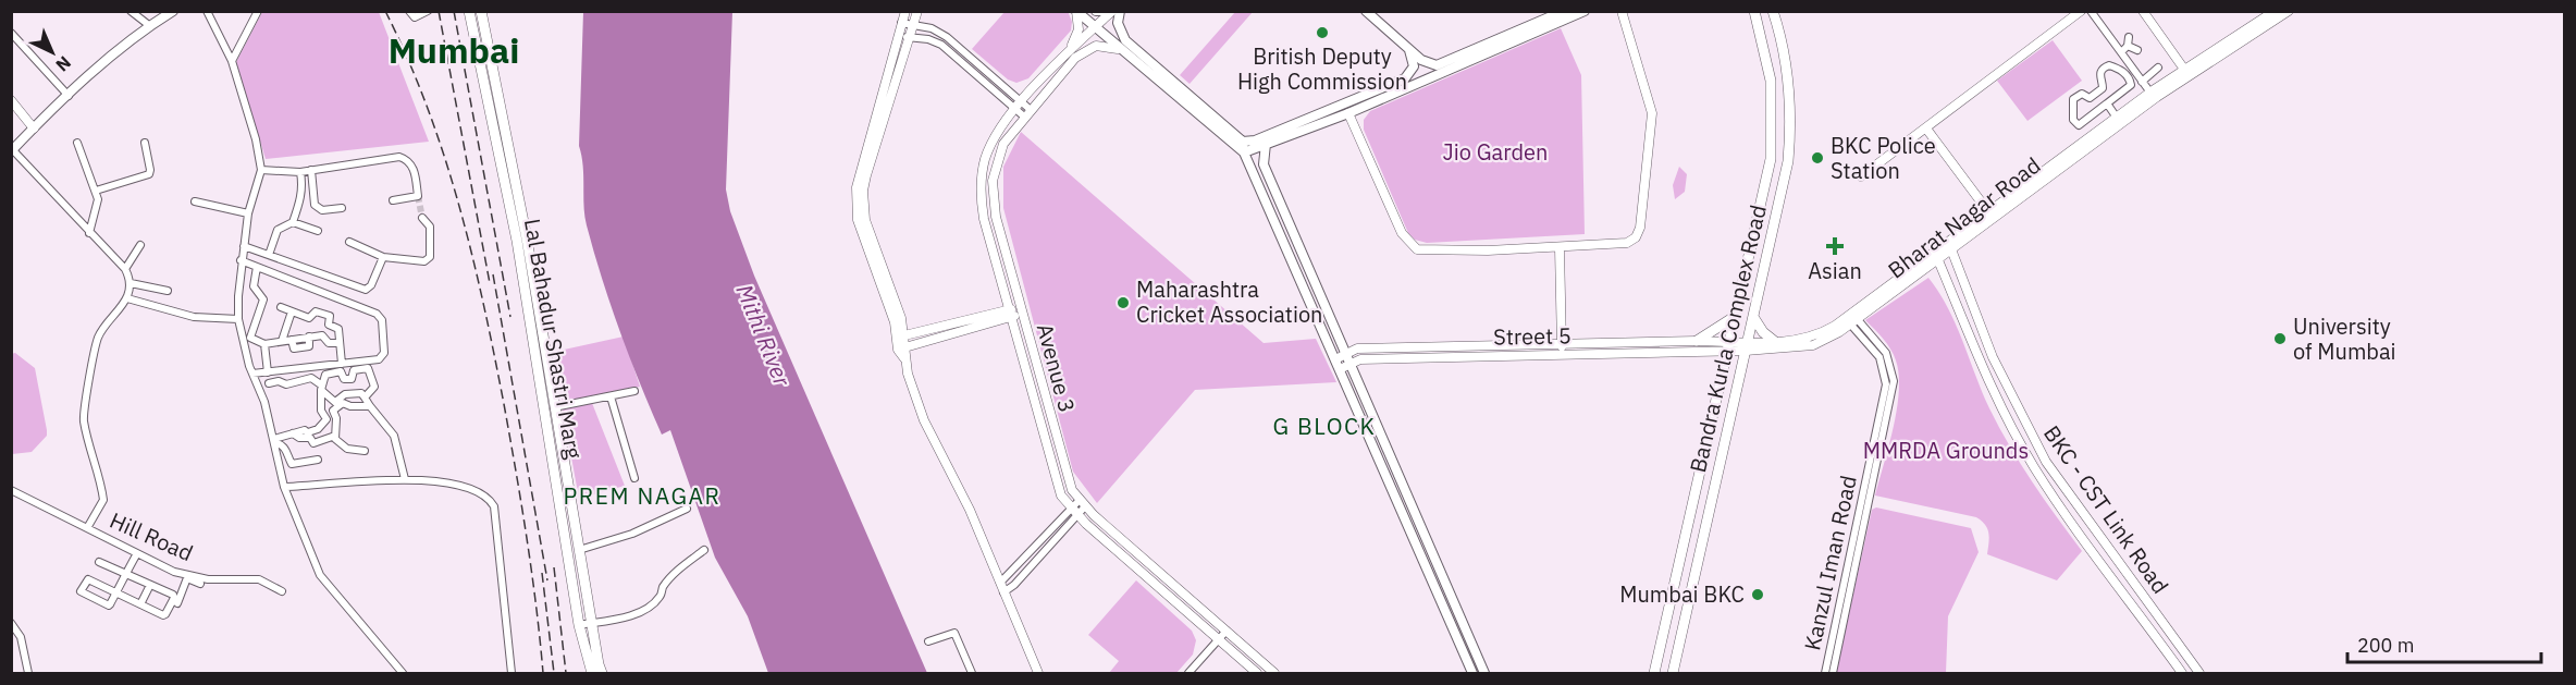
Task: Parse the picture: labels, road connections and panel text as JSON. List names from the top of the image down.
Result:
{
  "streets": {
    "main road": ["Lal Bahadur Shastri Marg", "Bandra Kurla Complex Road"],
    "street": [
      "Bharat Nagar Road",
      "Street 5",
      "Avenue 3",
      "BKC - CST Link Road",
      "Hill Road",
      "Kanzul Iman Road"
    ]
  },
  "crossings": [
    ["Bharat Nagar Road", "Bandra Kurla Complex Road"],
    ["Bharat Nagar Road", "BKC - CST Link Road"],
    ["Bharat Nagar Road", "Kanzul Iman Road"],
    ["Street 5", "Bandra Kurla Complex Road"]
  ],
  "districts": ["Mumbai", "G BLOCK", "PREM NAGAR"],
  "water": ["Mithi River"],
  "parks": ["Jio Garden", "MMRDA Grounds"],
  "places": {
    "other": [
      "British Deputy High Commission",
      "BKC Police Station",
      "Maharashtra Cricket Association",
      "University of Mumbai",
      "Mumbai BKC"
    ],
    "health": ["Asian"]
  },
  "scale_bar": "200 m",
  "north": "bottom right"
}
